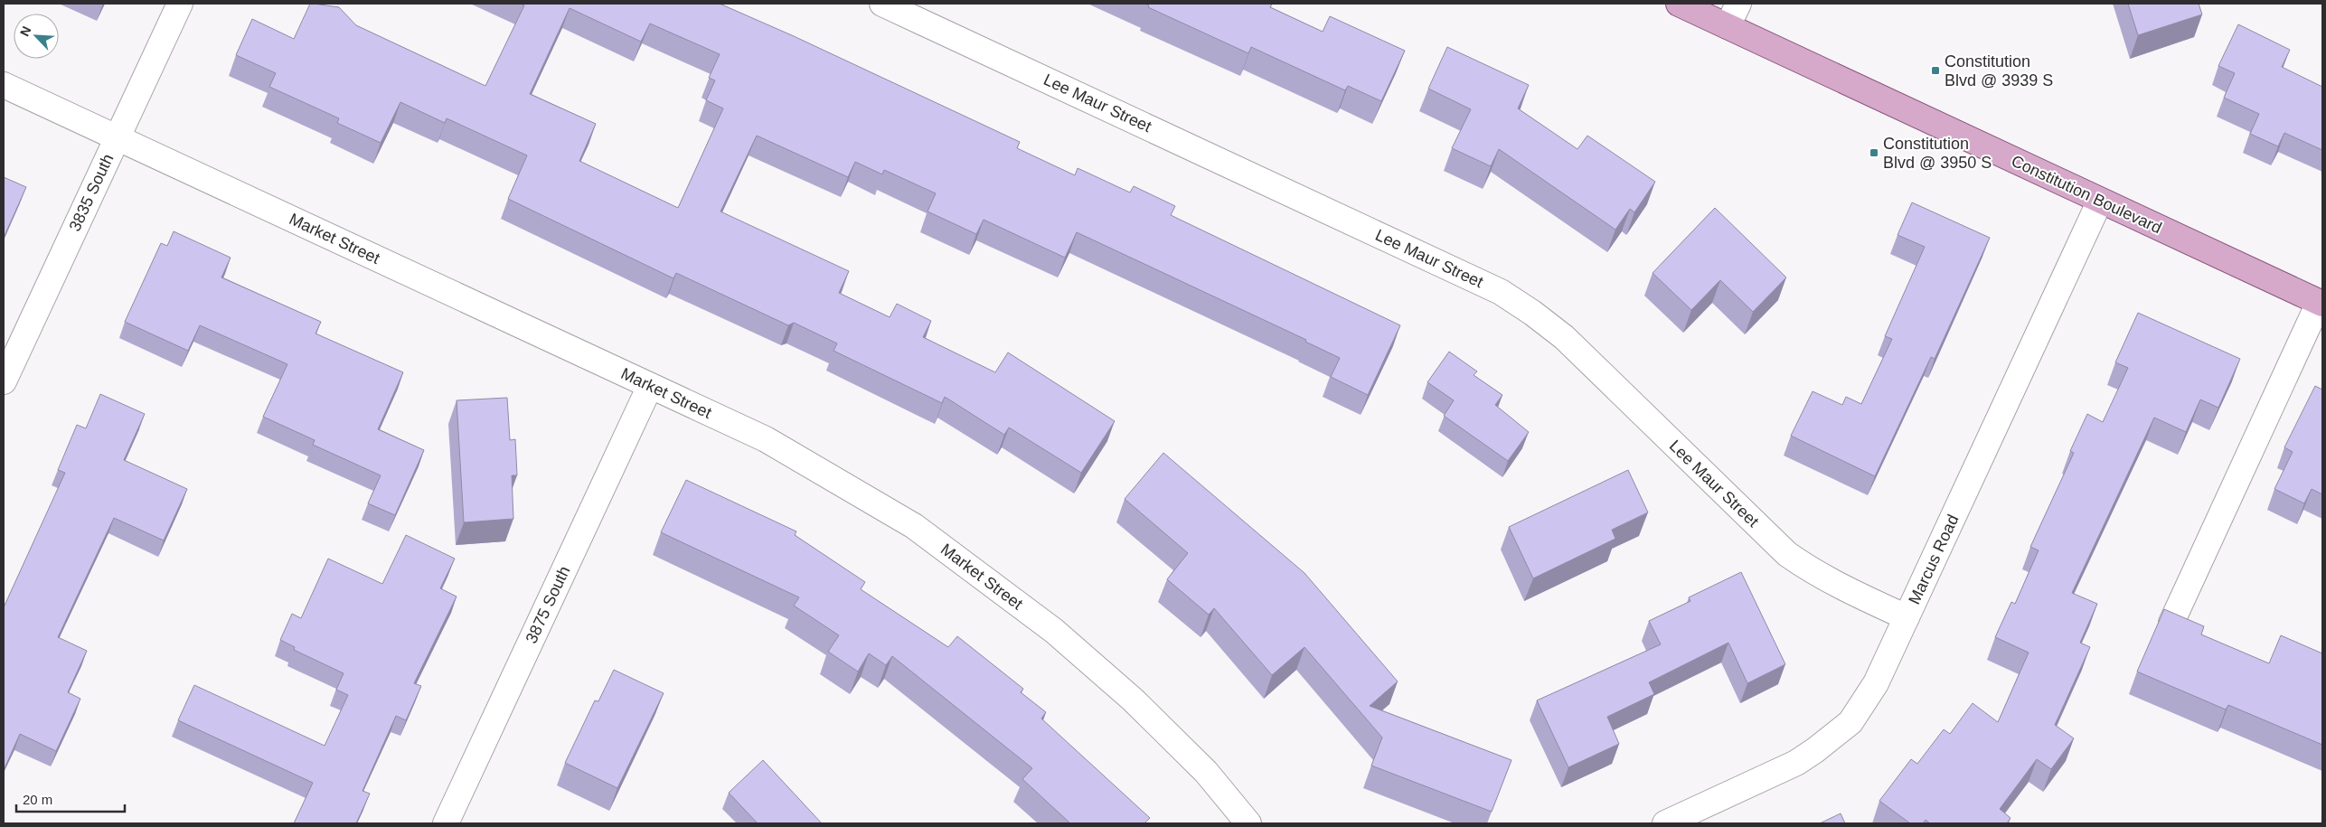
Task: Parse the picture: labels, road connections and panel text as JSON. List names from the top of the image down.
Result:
{
  "streets": {
    "main road": ["Constitution Boulevard"],
    "street": [
      "Lee Maur Street",
      "3835 South",
      "Market Street",
      "Marcus Road",
      "3875 South"
    ]
  },
  "crossings": [
    ["Lee Maur Street", "Marcus Road"],
    ["3835 South", "Market Street"],
    ["Constitution Boulevard", "Marcus Road"],
    ["Market Street", "3875 South"]
  ],
  "places": {
    "transit": ["Constitution Blvd @ 3939 S", "Constitution Blvd @ 3950 S"]
  },
  "scale_bar": "20 m",
  "north": "top left"
}
